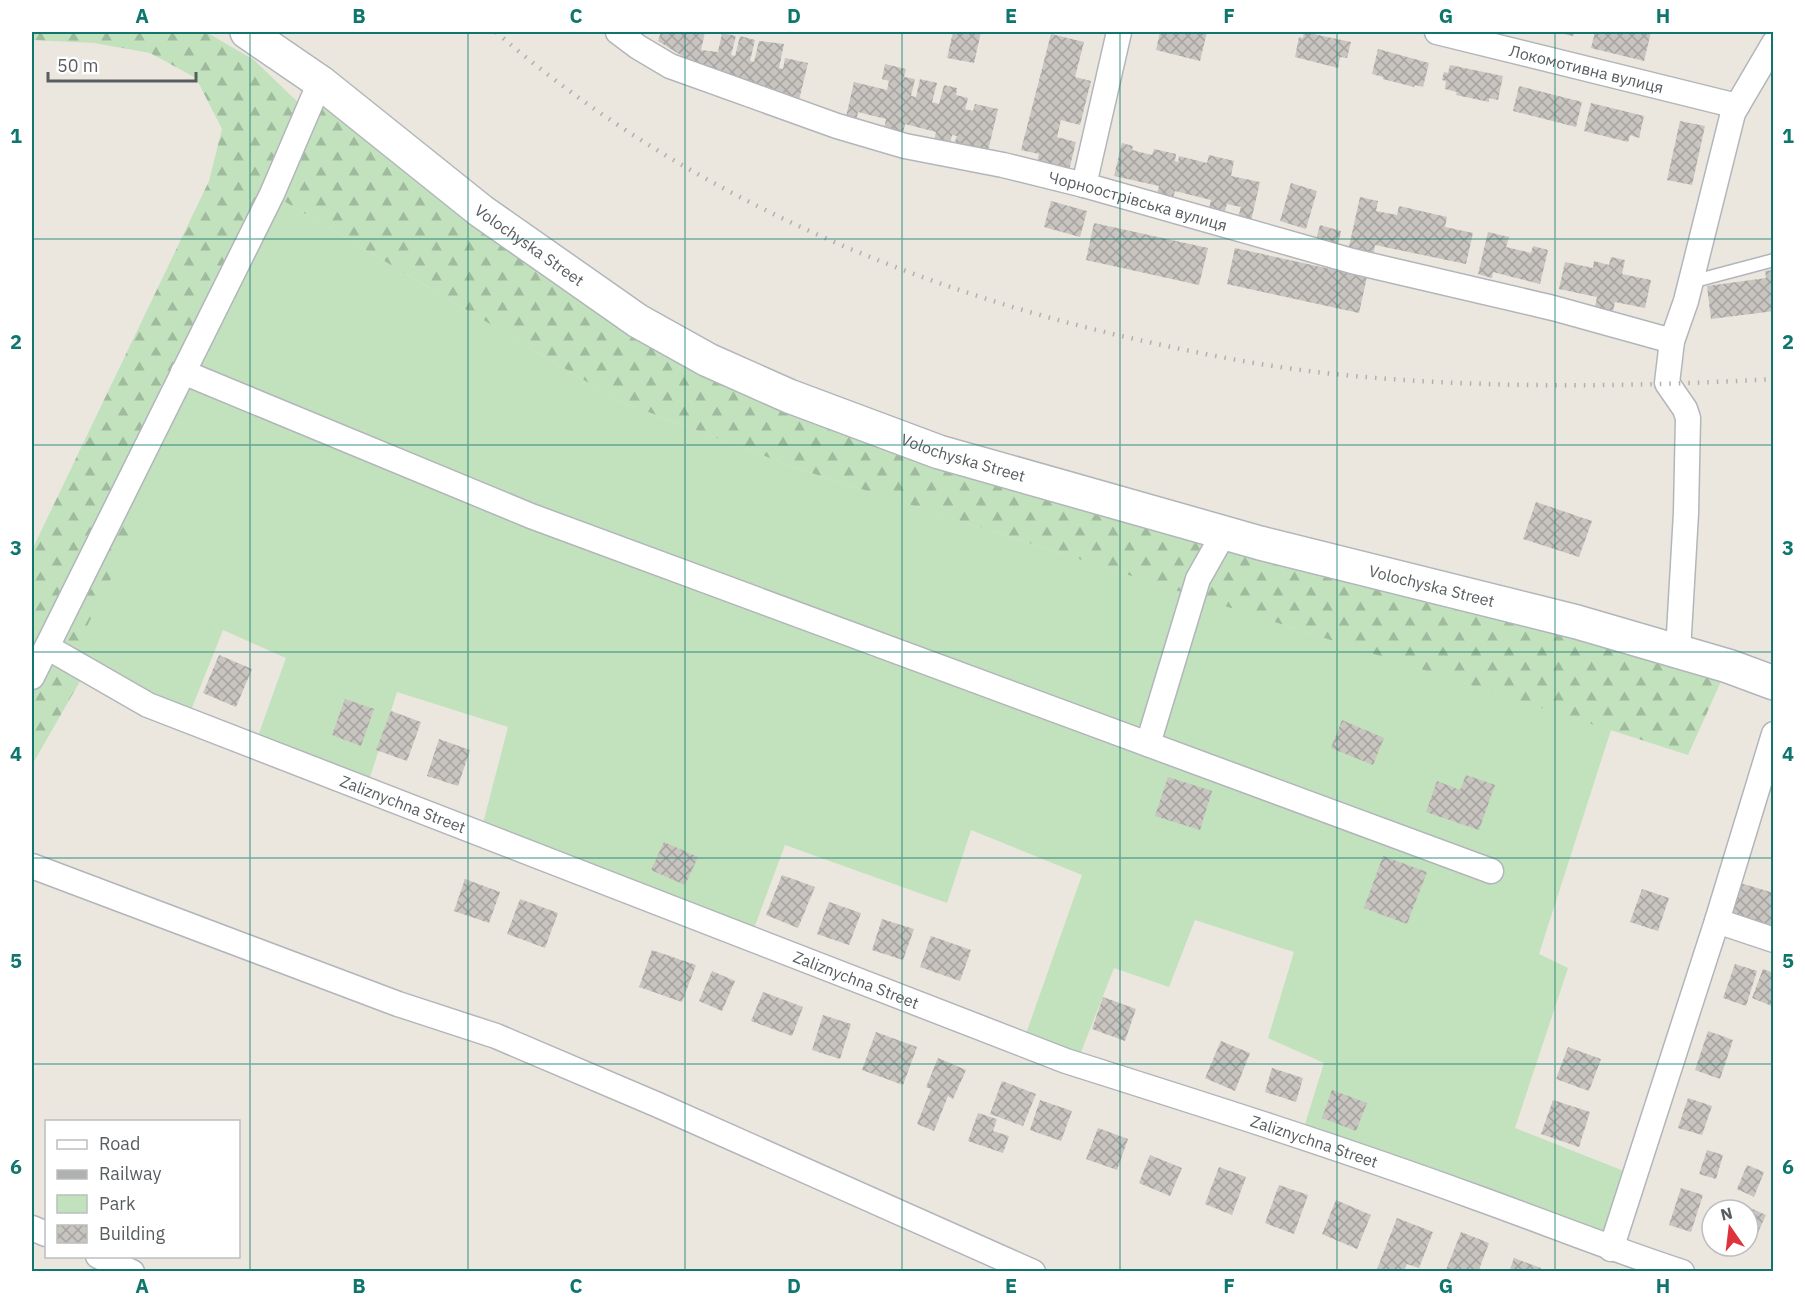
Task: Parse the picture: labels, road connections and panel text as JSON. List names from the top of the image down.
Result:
{
  "streets": {
    "main road": ["Volochyska Street"],
    "street": ["Локомотивна вулиця", "Чорноострівська вулиця", "Zaliznychna Street"]
  },
  "legend": [
    "Road",
    "Railway",
    "Park",
    "Building"
  ],
  "scale_bar": "50 m",
  "north": "top",
  "grid": {
    "columns": [
      "A",
      "B",
      "C",
      "D",
      "E",
      "F",
      "G",
      "H"
    ],
    "rows": [
      "1",
      "2",
      "3",
      "4",
      "5",
      "6"
    ]
  }
}
